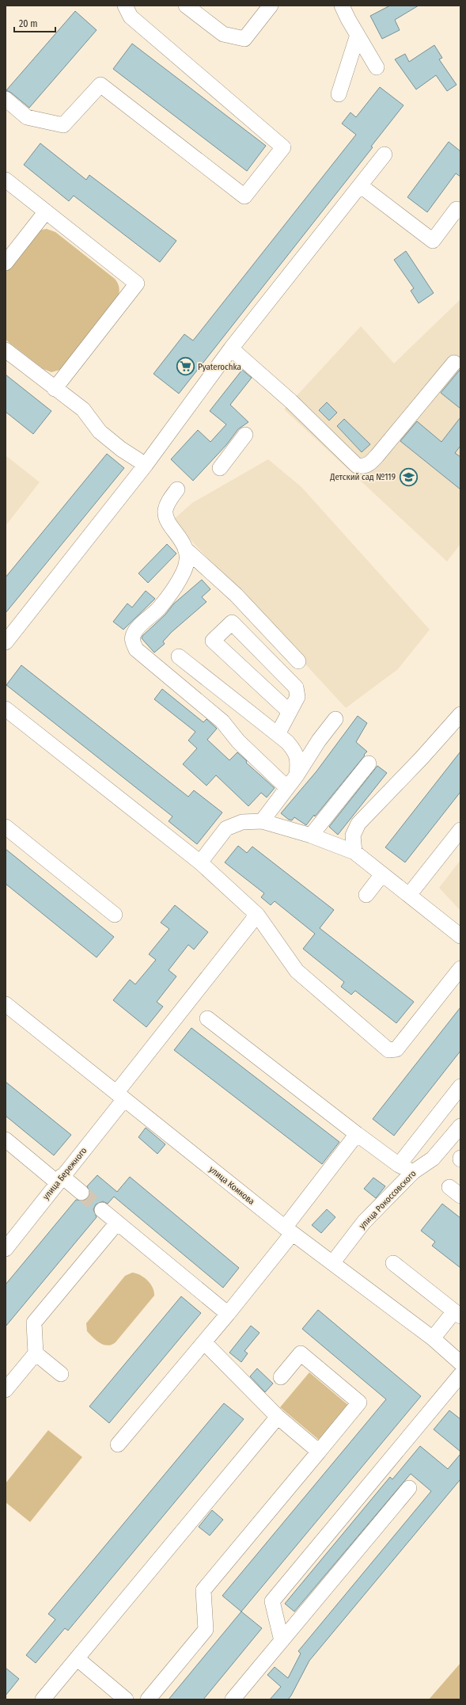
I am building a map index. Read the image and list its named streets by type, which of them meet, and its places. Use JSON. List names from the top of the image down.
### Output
{
  "streets": {
    "street": ["улица Бережного", "улица Комкова", "улица Рокоссовского"]
  },
  "crossings": [
    ["улица Бережного", "улица Комкова"],
    ["улица Комкова", "улица Рокоссовского"]
  ],
  "places": {
    "supermarket": ["Pyaterochka"],
    "school or university": ["Детский сад №119"]
  },
  "scale_bar": "20 m"
}
